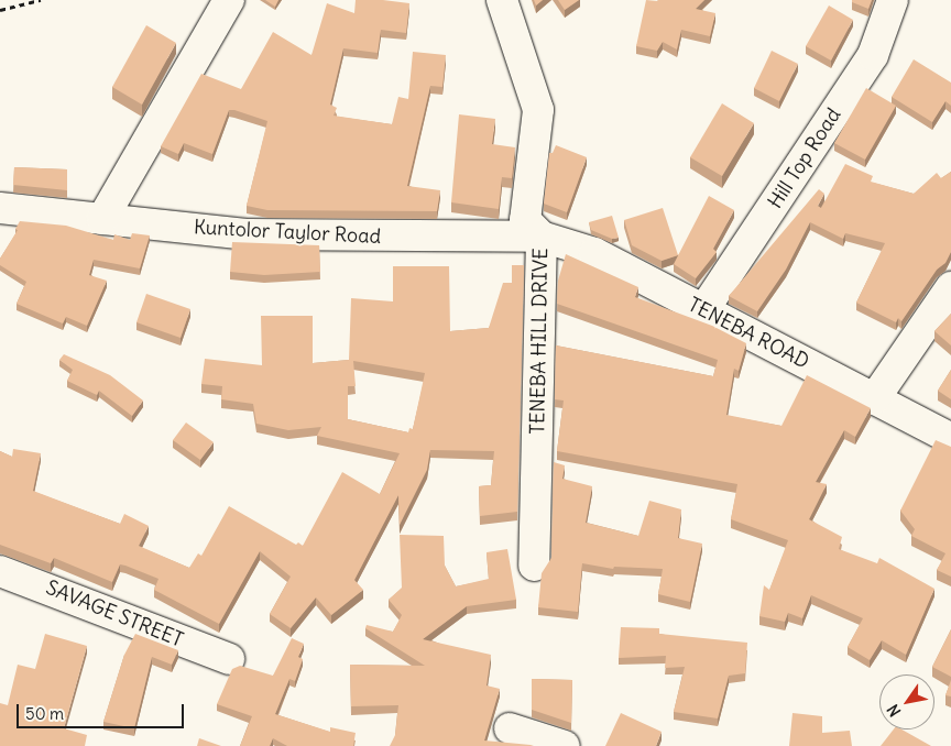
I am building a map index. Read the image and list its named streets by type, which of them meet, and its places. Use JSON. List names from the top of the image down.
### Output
{
  "streets": {
    "street": [
      "Hill Top Road",
      "Kuntolor Taylor Road",
      "TENEBA ROAD",
      "TENEBA HILL DRIVE",
      "SAVAGE STREET"
    ]
  },
  "crossings": [
    ["Hill Top Road", "TENEBA ROAD"],
    ["Kuntolor Taylor Road", "TENEBA ROAD"],
    ["Kuntolor Taylor Road", "TENEBA HILL DRIVE"],
    ["TENEBA ROAD", "TENEBA HILL DRIVE"]
  ],
  "scale_bar": "50 m",
  "north": "bottom left"
}
